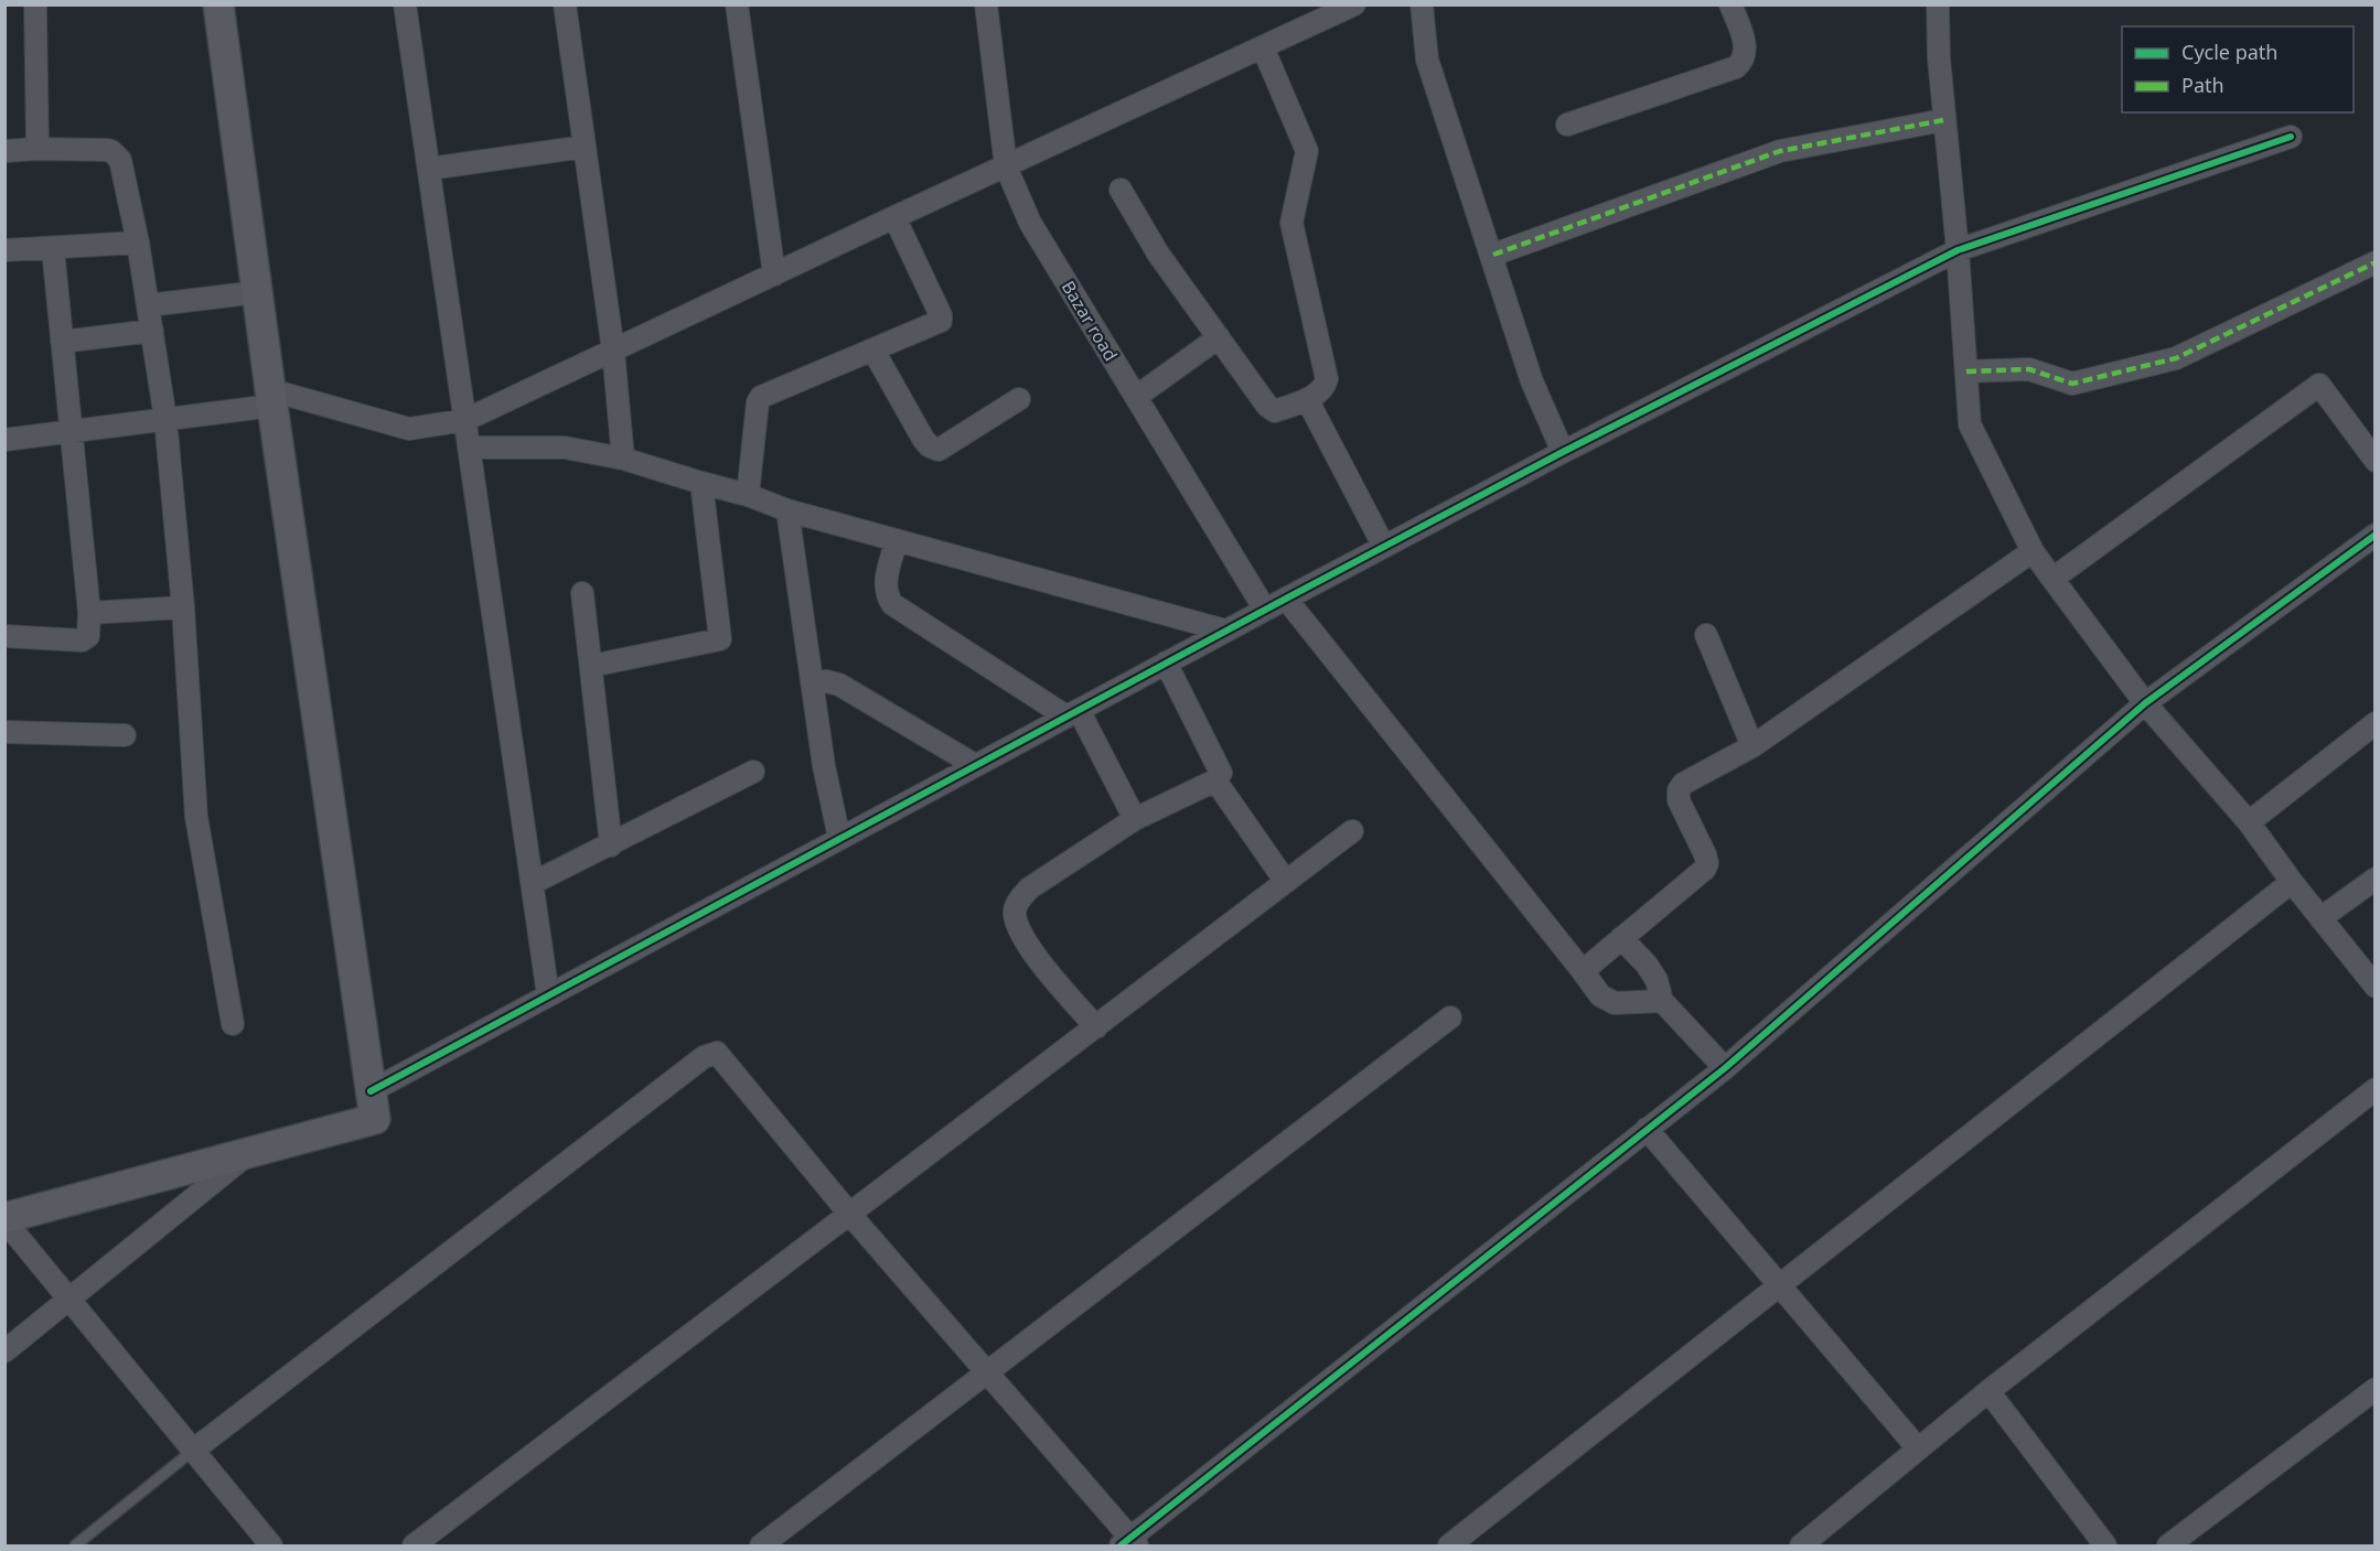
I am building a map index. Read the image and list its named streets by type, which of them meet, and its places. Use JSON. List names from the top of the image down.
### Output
{
  "streets": {
    "street": ["Bazar road"]
  },
  "legend": ["Cycle path", "Path"]
}
